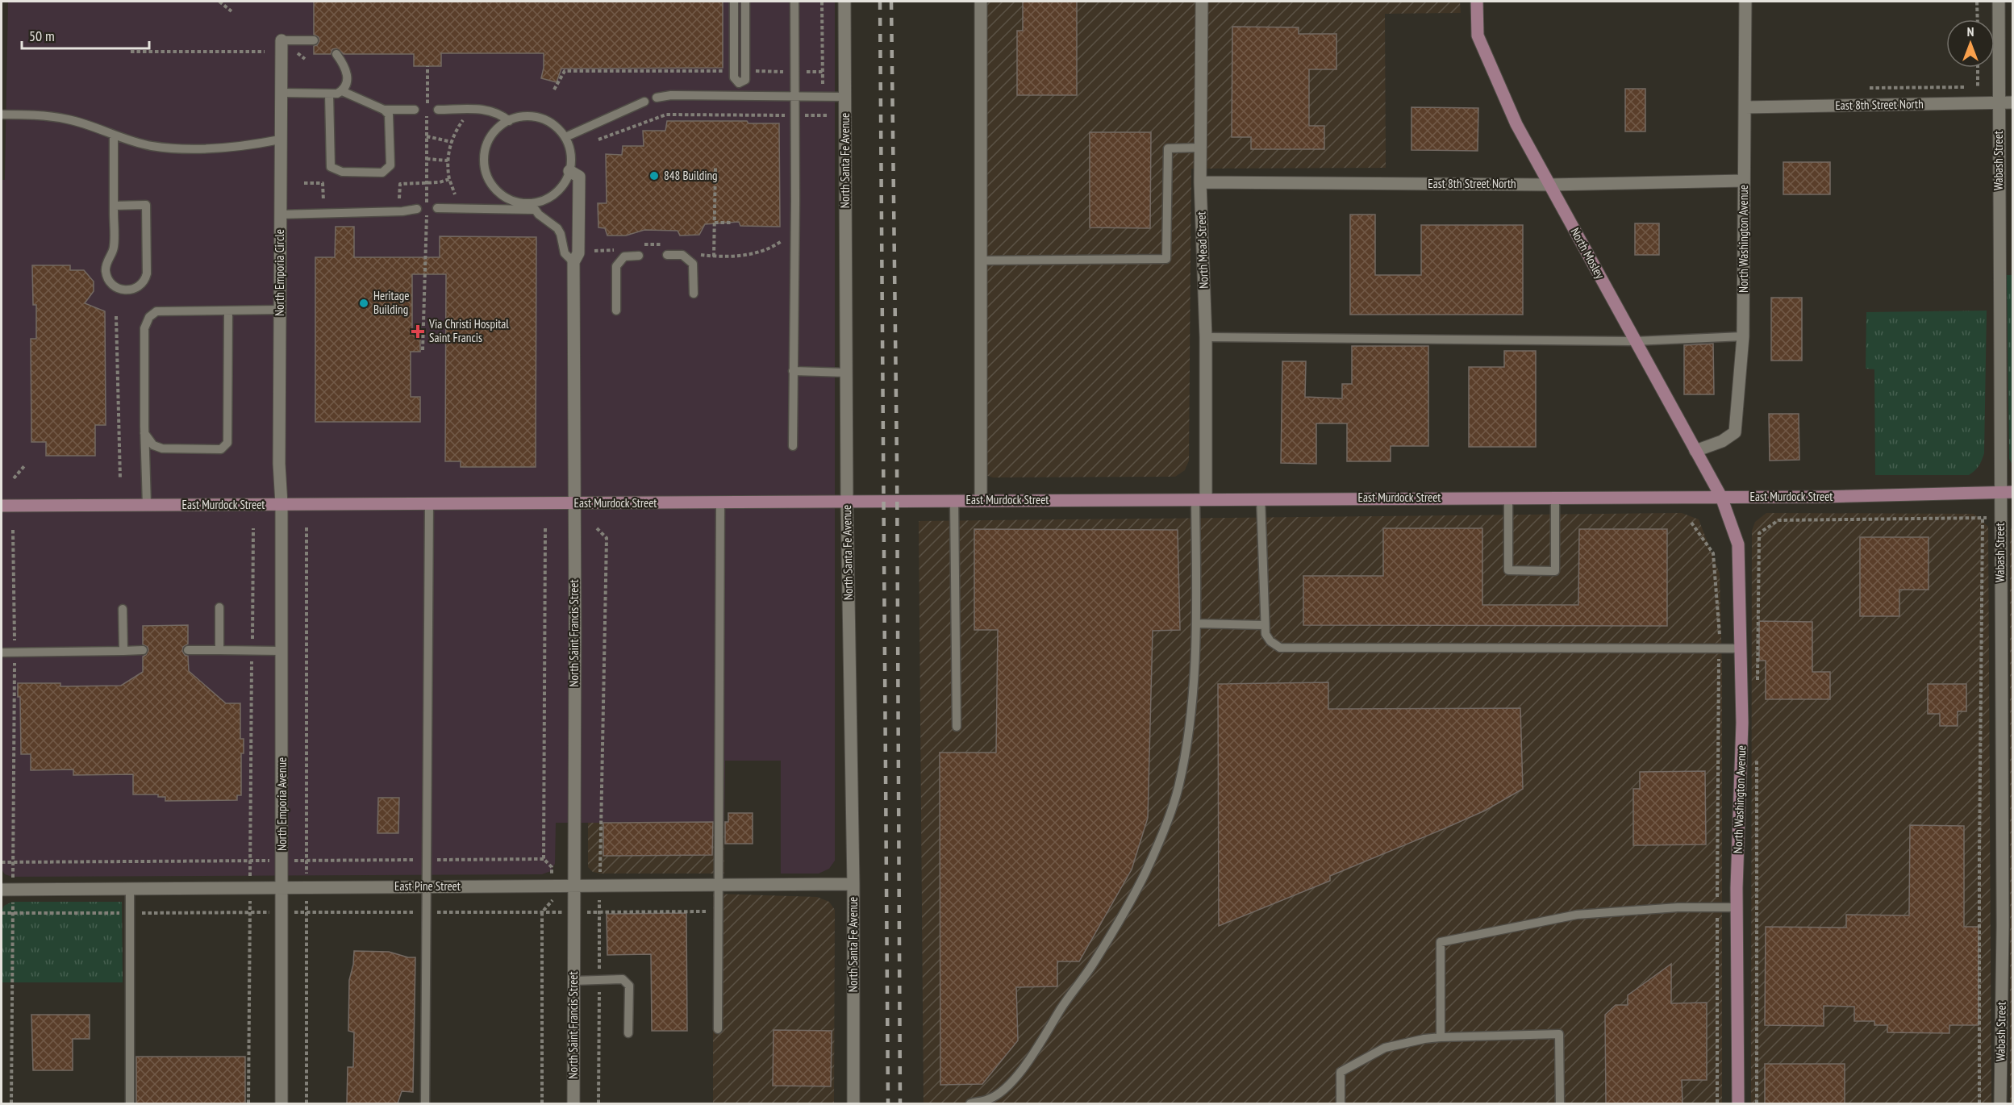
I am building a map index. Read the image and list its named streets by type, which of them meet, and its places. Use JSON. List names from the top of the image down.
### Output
{
  "streets": {
    "street": [
      "East 8th Street North",
      "North Santa Fe Avenue",
      "Wabash Street",
      "North Washington Avenue",
      "North Mead Street",
      "North Mosley",
      "North Emporia Circle",
      "East Murdock Street",
      "North Saint Francis Street",
      "North Emporia Avenue",
      "East Pine Street"
    ]
  },
  "crossings": [
    ["East 8th Street North", "Wabash Street"],
    ["East 8th Street North", "North Washington Avenue"],
    ["East 8th Street North", "North Mead Street"],
    ["East 8th Street North", "North Mosley"],
    ["North Santa Fe Avenue", "East Murdock Street"],
    ["North Santa Fe Avenue", "East Pine Street"],
    ["Wabash Street", "East Murdock Street"],
    ["North Washington Avenue", "North Mosley"],
    ["North Washington Avenue", "East Murdock Street"],
    ["North Mead Street", "East Murdock Street"],
    ["North Mosley", "East Murdock Street"],
    ["North Emporia Circle", "East Murdock Street"],
    ["North Emporia Circle", "North Emporia Avenue"],
    ["East Murdock Street", "North Saint Francis Street"],
    ["East Murdock Street", "North Emporia Avenue"],
    ["North Saint Francis Street", "East Pine Street"],
    ["North Emporia Avenue", "East Pine Street"]
  ],
  "places": {
    "other": ["848 Building", "Heritage Building"],
    "health": ["Via Christi Hospital Saint Francis"]
  },
  "scale_bar": "50 m",
  "north": "top"
}
